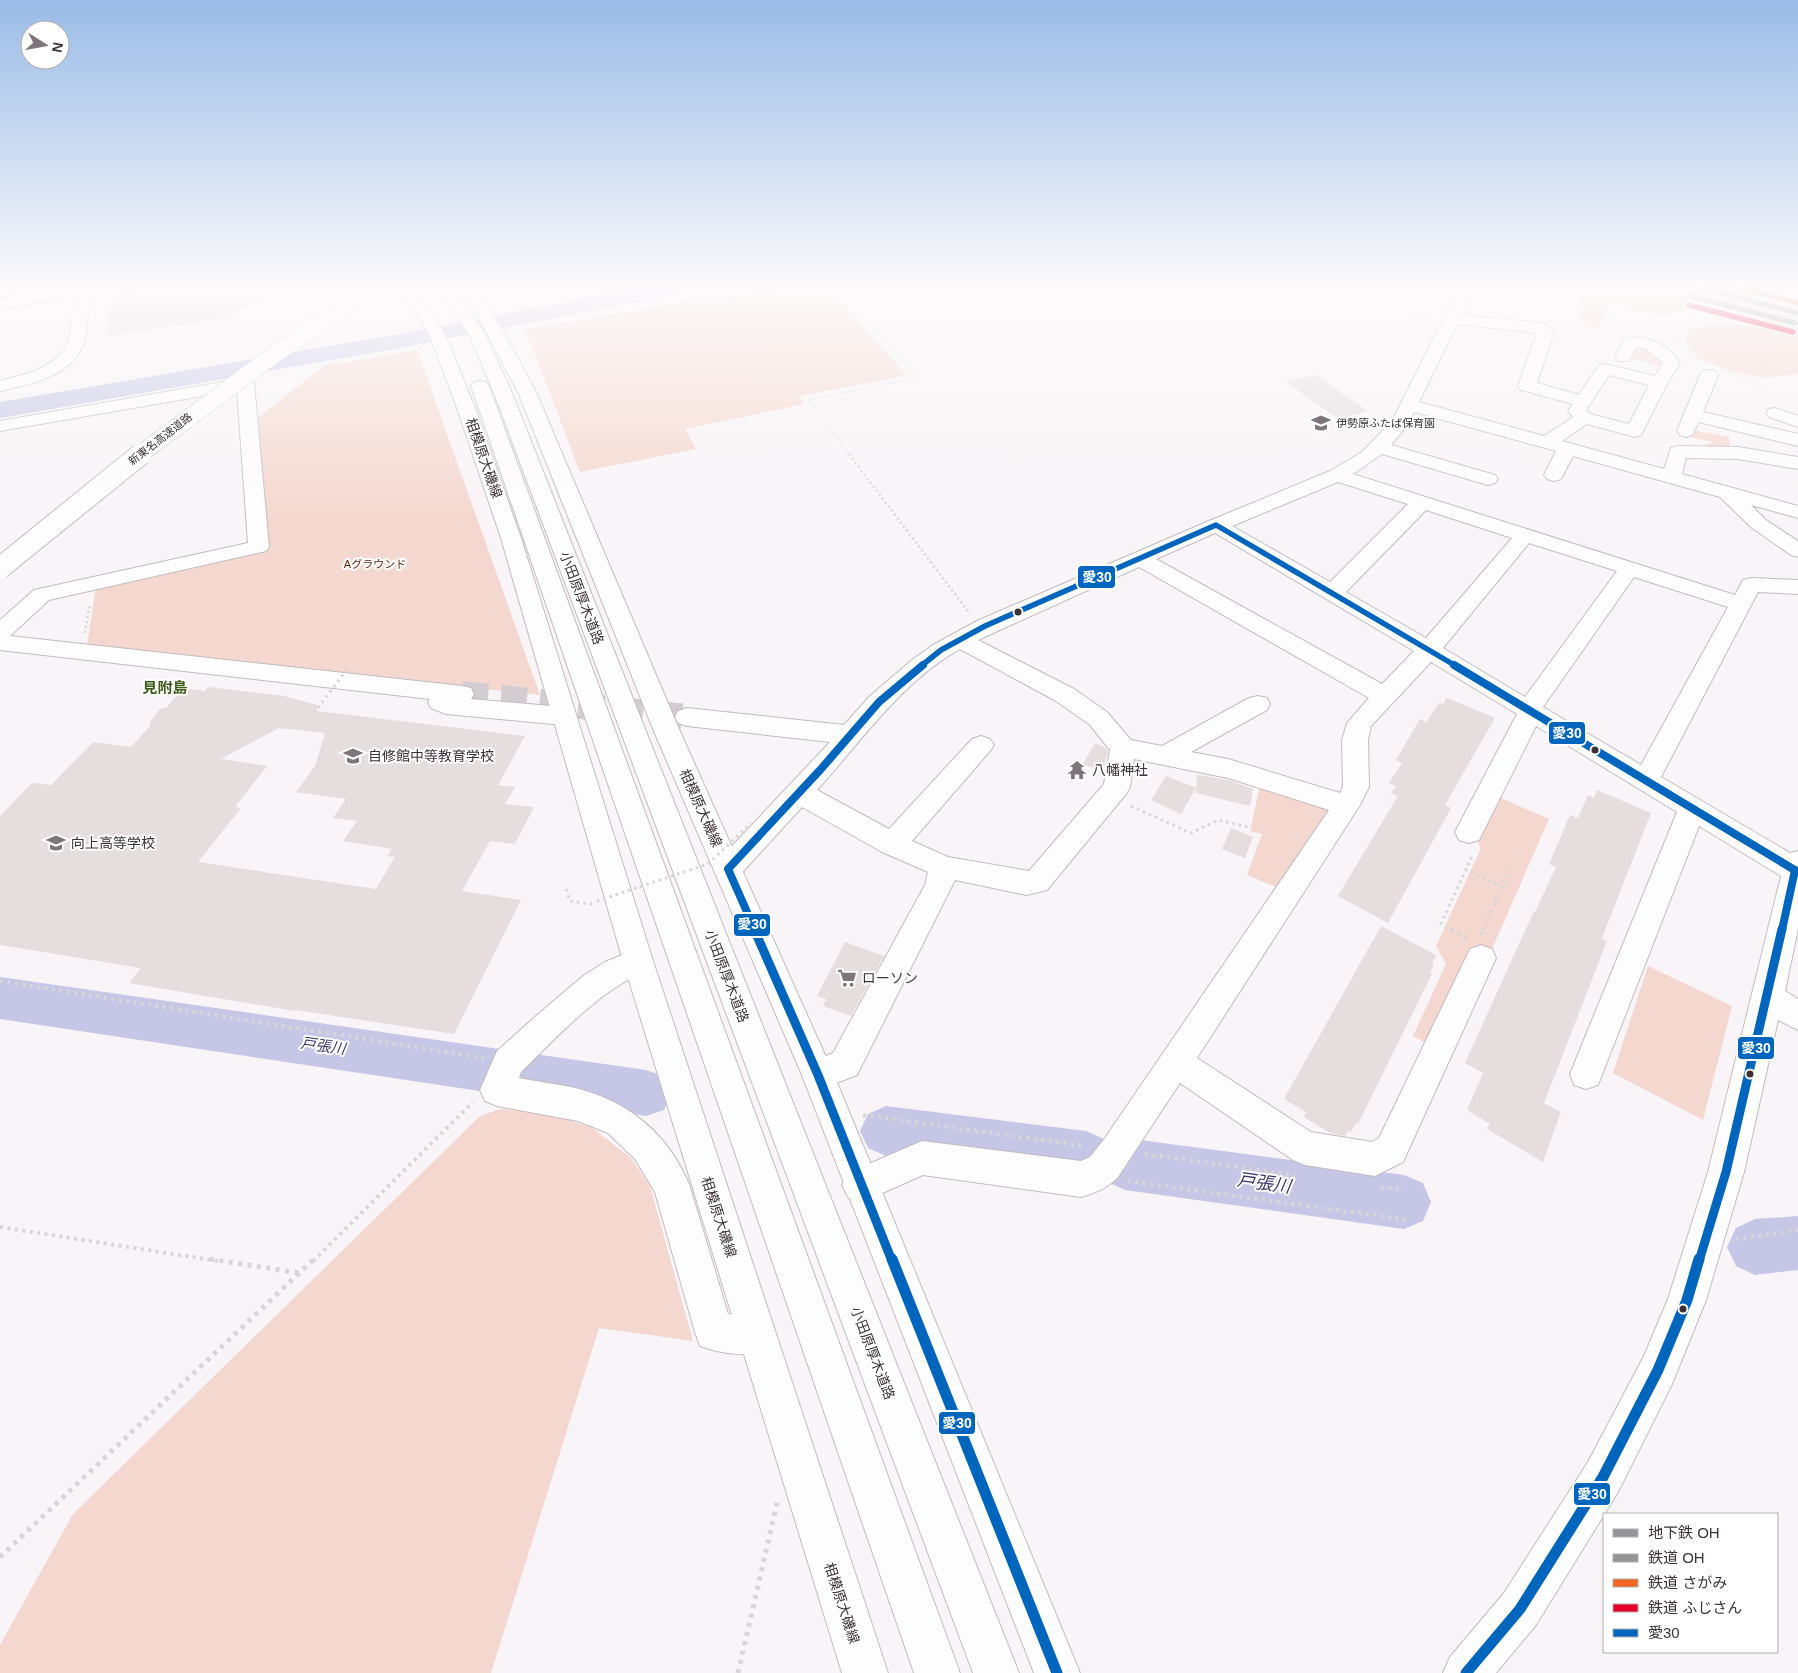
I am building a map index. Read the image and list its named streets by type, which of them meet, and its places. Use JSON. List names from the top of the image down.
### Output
{
  "streets": {
    "main road": ["新東名高速道路", "相模原大磯線", "小田原厚木道路"]
  },
  "districts": ["見附島"],
  "water": ["戸張川"],
  "parks": ["Aグラウンド"],
  "places": {
    "school or university": ["伊勢原ふたば保育園", "自修館中等教育学校", "向上高等学校"],
    "temple": ["八幡神社"],
    "supermarket": ["ローソン"]
  },
  "lines": ["transit line 愛30"],
  "legend": [
    "地下鉄 OH",
    "鉄道 OH",
    "鉄道 さがみ",
    "鉄道 ふじさん",
    "愛30"
  ],
  "north": "right"
}
